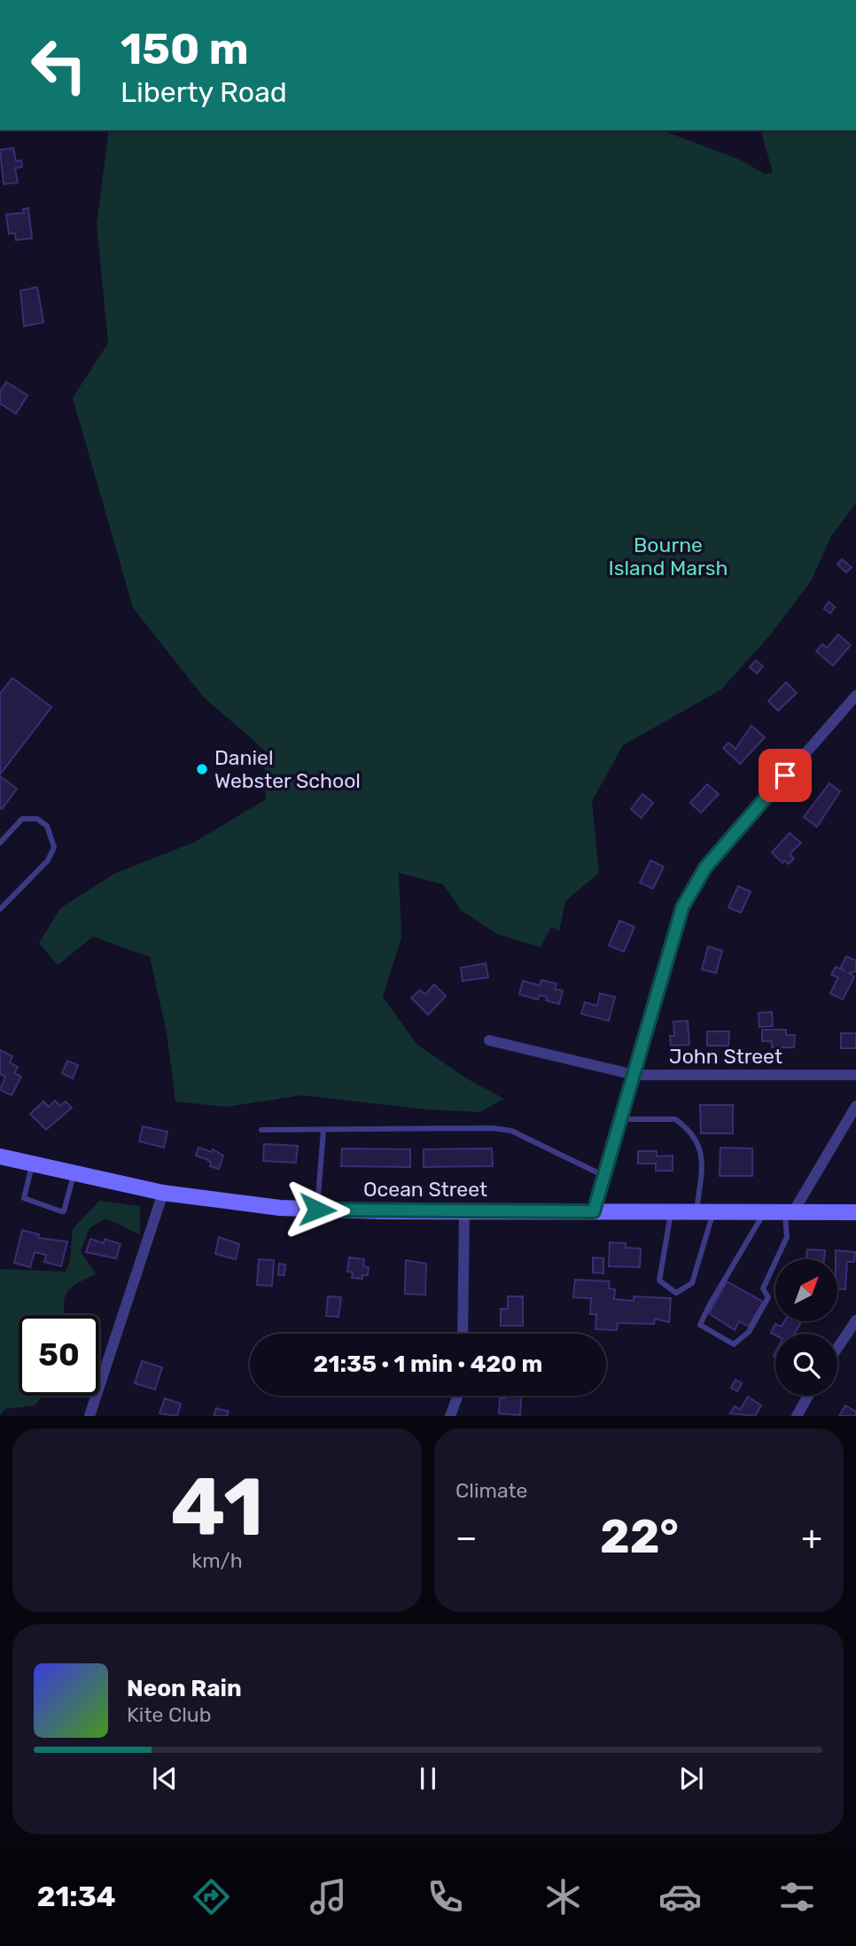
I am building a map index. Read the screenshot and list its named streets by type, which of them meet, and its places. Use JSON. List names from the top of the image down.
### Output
{
  "streets": {
    "main road": ["Ocean Street"],
    "street": ["John Street"]
  },
  "parks": ["Bourne Island Marsh"],
  "places": ["Daniel Webster School"],
  "north": "top right",
  "page": {
    "turn": ["150 m", "Liberty Road"],
    "limit": "50",
    "trip": "21:35 · 1 min · 420 m",
    "tile": [
      ["41", "km/h"],
      "Climate"
    ],
    "heat": ["−", "22°", "+"],
    "song": ["Neon Rain", "Kite Club"],
    "tabs": "21:34"
  }
}
